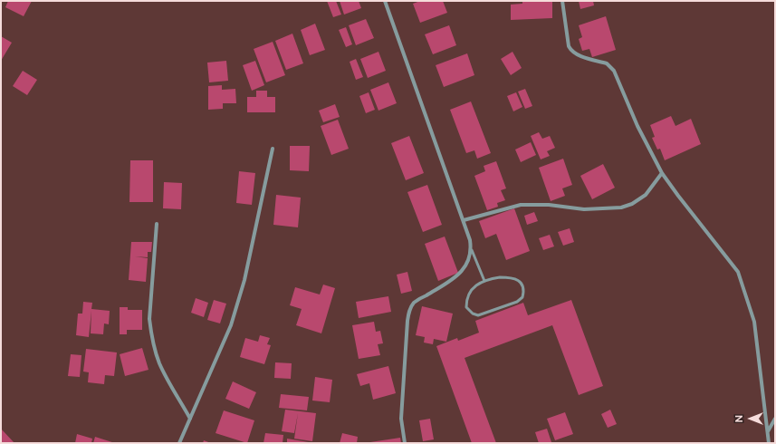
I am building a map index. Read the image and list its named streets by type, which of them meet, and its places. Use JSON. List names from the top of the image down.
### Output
{
  "north": "left"
}
